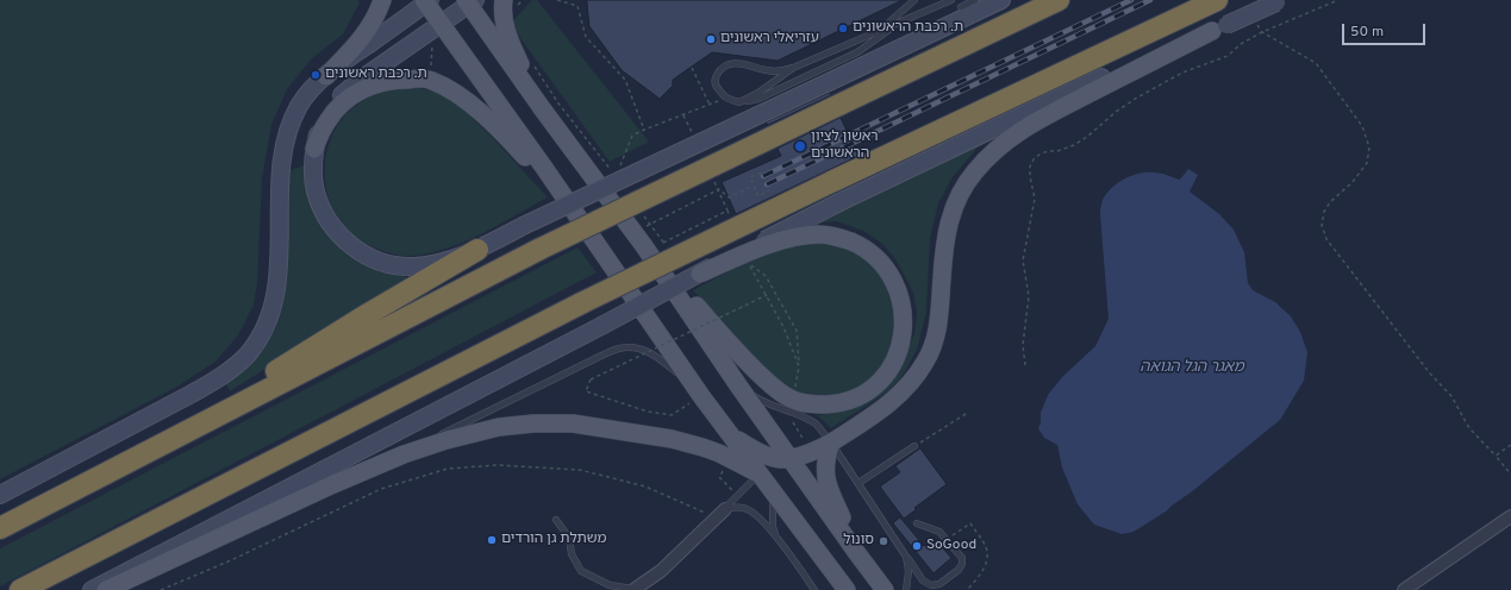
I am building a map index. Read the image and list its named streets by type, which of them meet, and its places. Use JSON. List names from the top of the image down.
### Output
{
  "water": ["מאגר הגל הגואה"],
  "places": [
    "ת. רכבת הראשונים",
    "עזריאלי ראשונים",
    "ת. רכבת ראשונים",
    "ראשון לציון הראשונים",
    "משתלת גן הורדים",
    "סונול",
    "SoGood"
  ],
  "scale_bar": "50 m"
}
